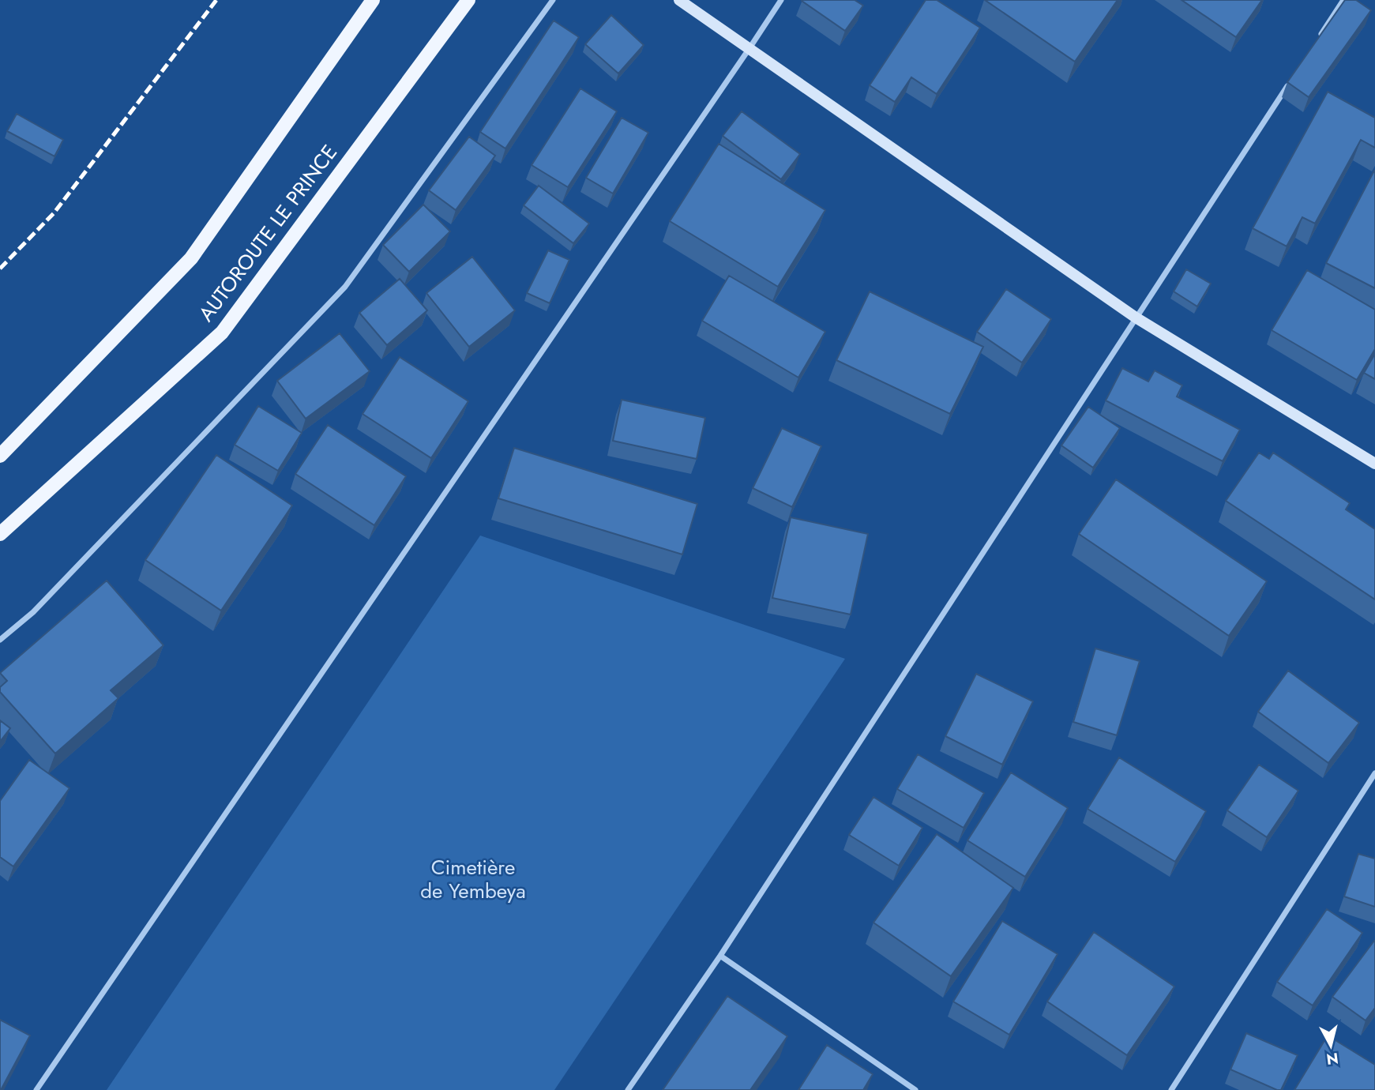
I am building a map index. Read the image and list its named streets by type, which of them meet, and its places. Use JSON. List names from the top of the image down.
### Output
{
  "streets": {
    "main road": ["AUTOROUTE LE PRINCE"]
  },
  "parks": ["Cimetière de Yembeya"],
  "north": "bottom"
}
